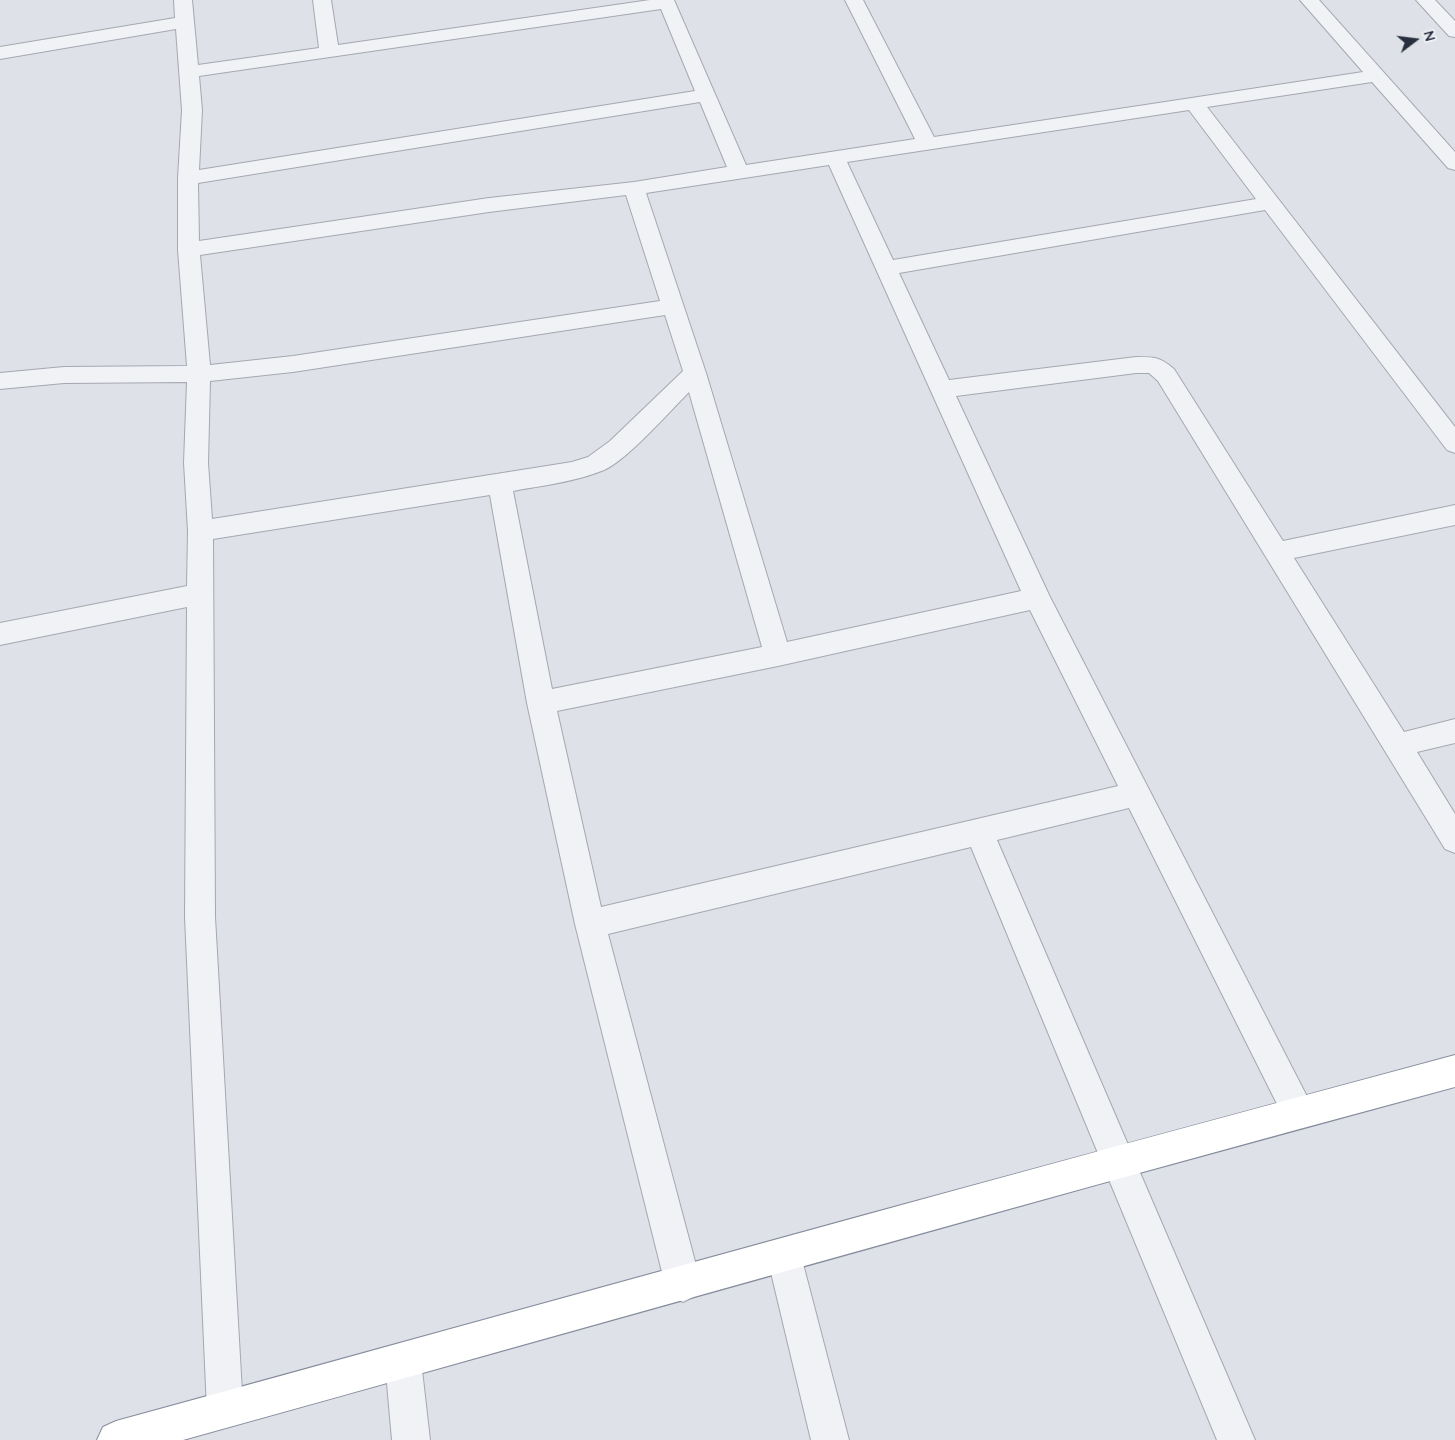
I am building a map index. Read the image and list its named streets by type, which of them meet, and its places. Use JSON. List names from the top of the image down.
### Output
{
  "north": "right"
}
